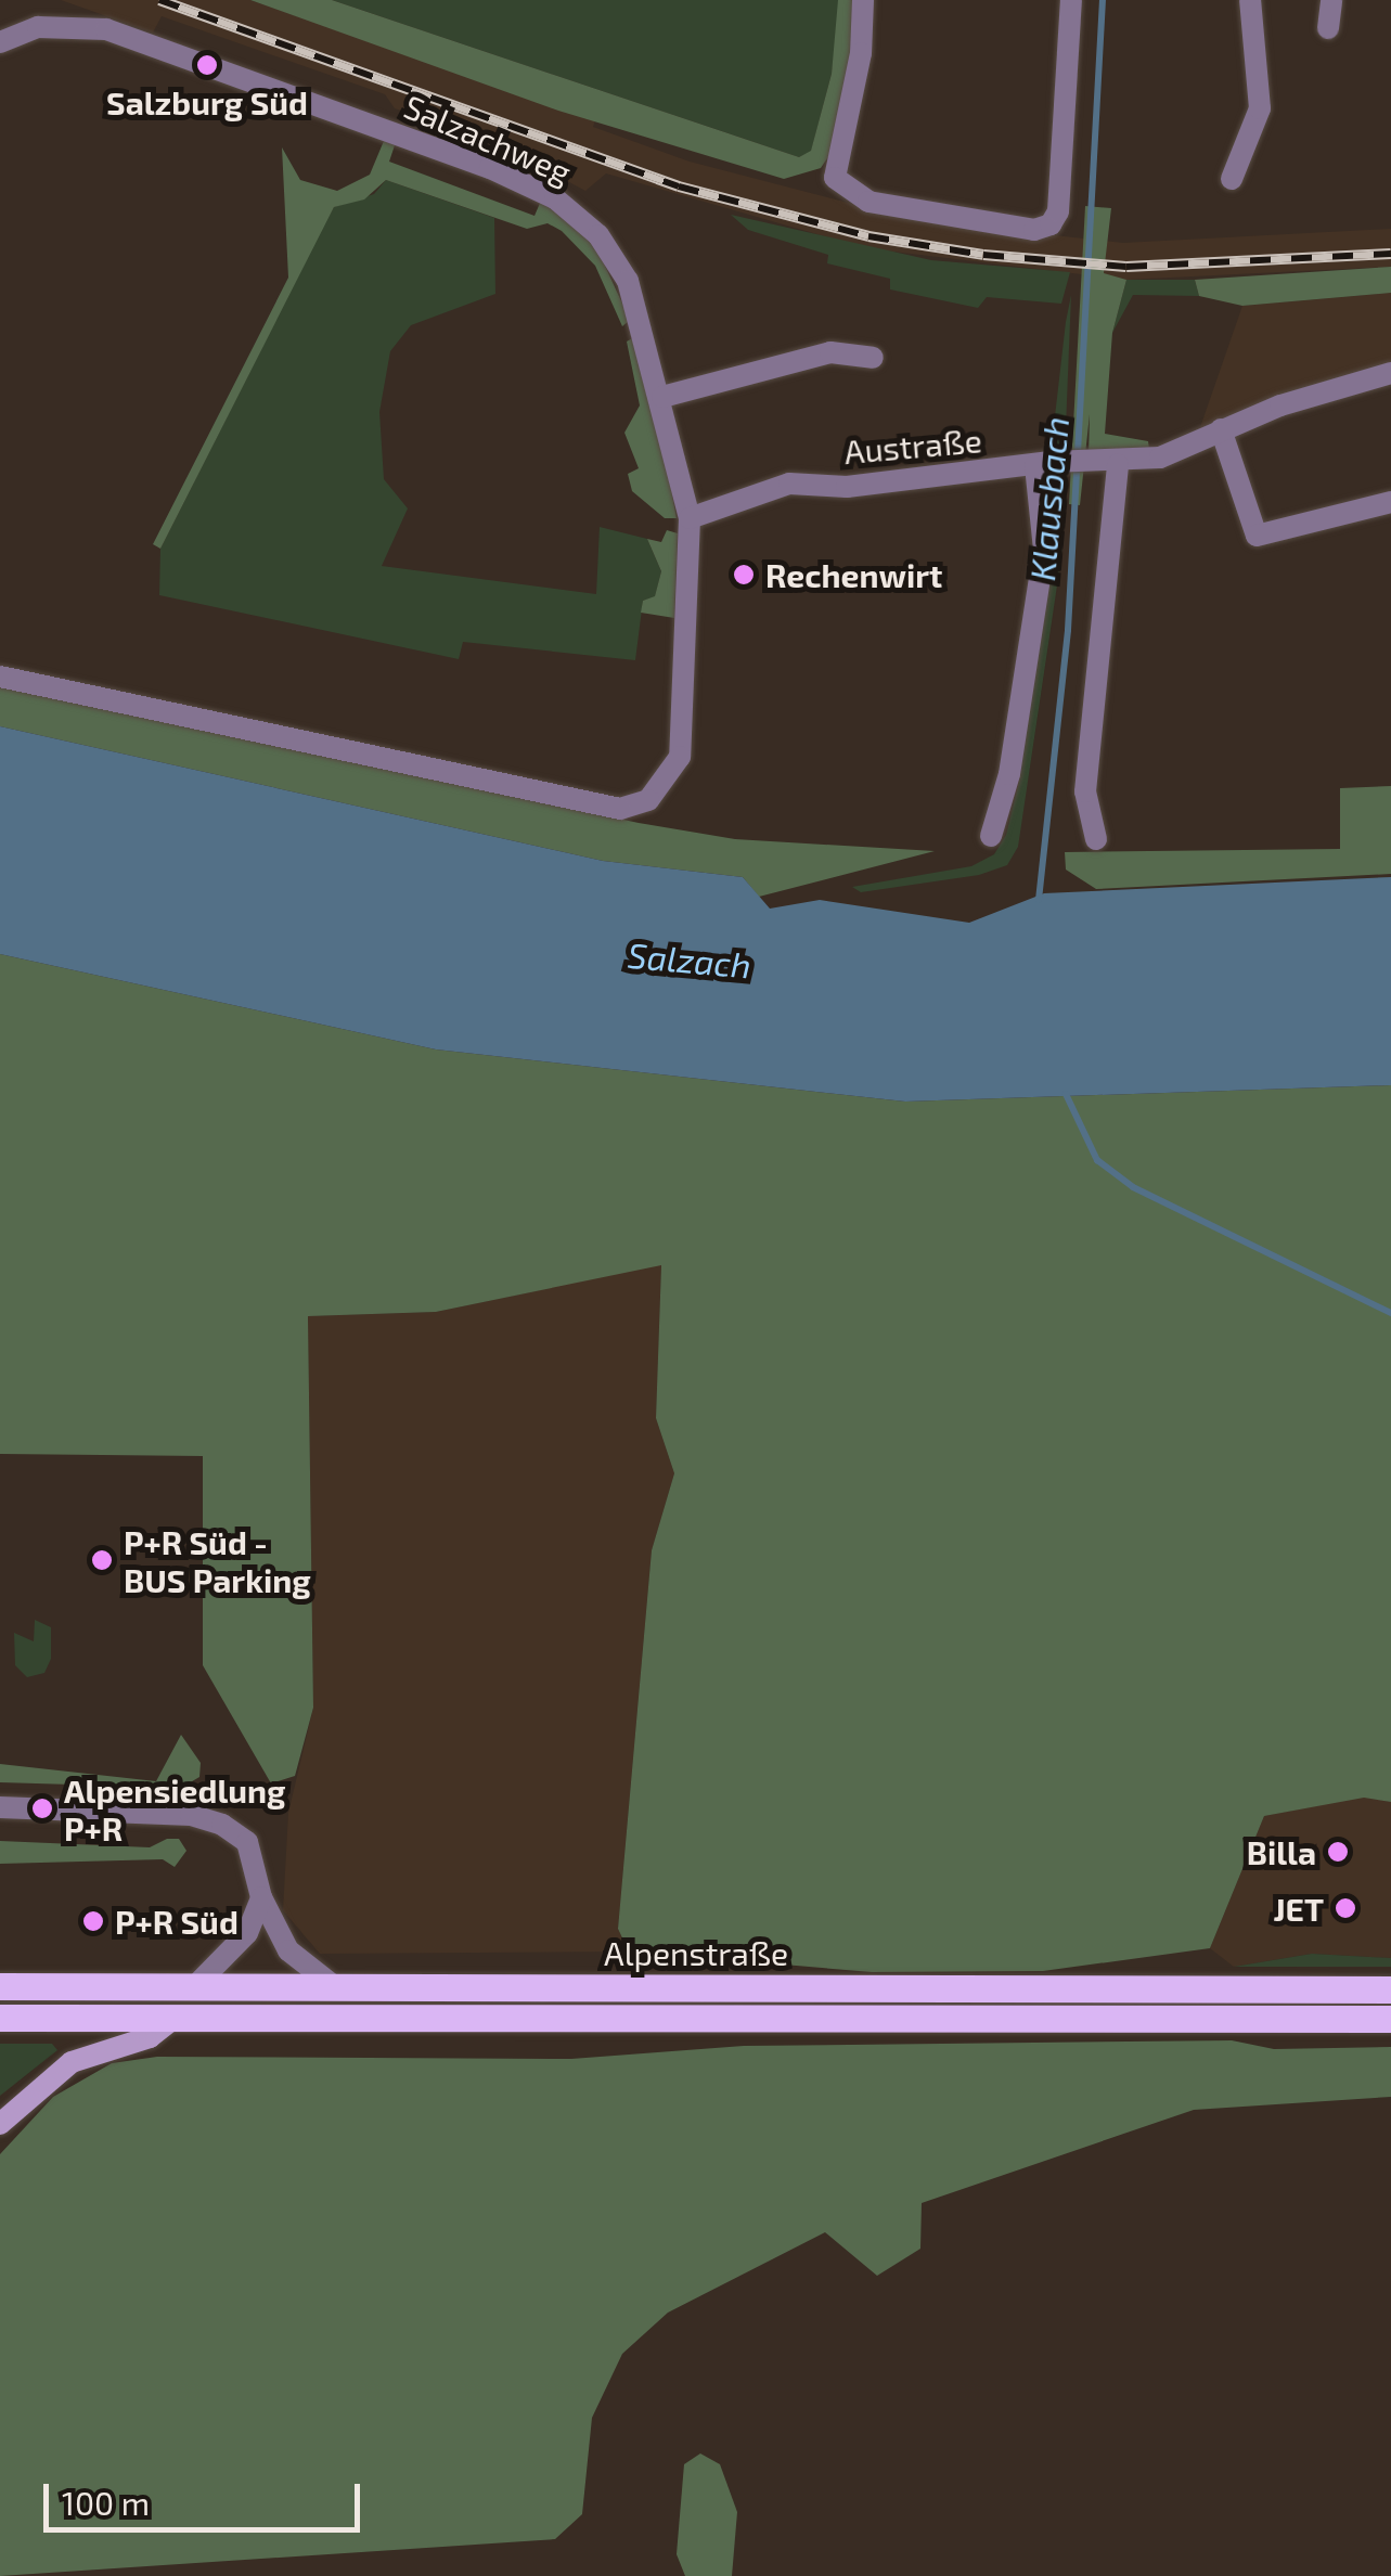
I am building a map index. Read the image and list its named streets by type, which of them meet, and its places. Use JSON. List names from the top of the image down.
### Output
{
  "streets": {
    "main road": ["Alpenstraße"],
    "street": ["Salzachweg", "Austraße"]
  },
  "crossings": [
    ["Salzachweg", "Austraße"]
  ],
  "water": ["Klausbach", "Salzach"],
  "places": [
    "Salzburg Süd",
    "Rechenwirt",
    "P+R Süd - BUS Parking",
    "Alpensiedlung P+R",
    "Billa",
    "JET",
    "P+R Süd"
  ],
  "scale_bar": "100 m"
}
